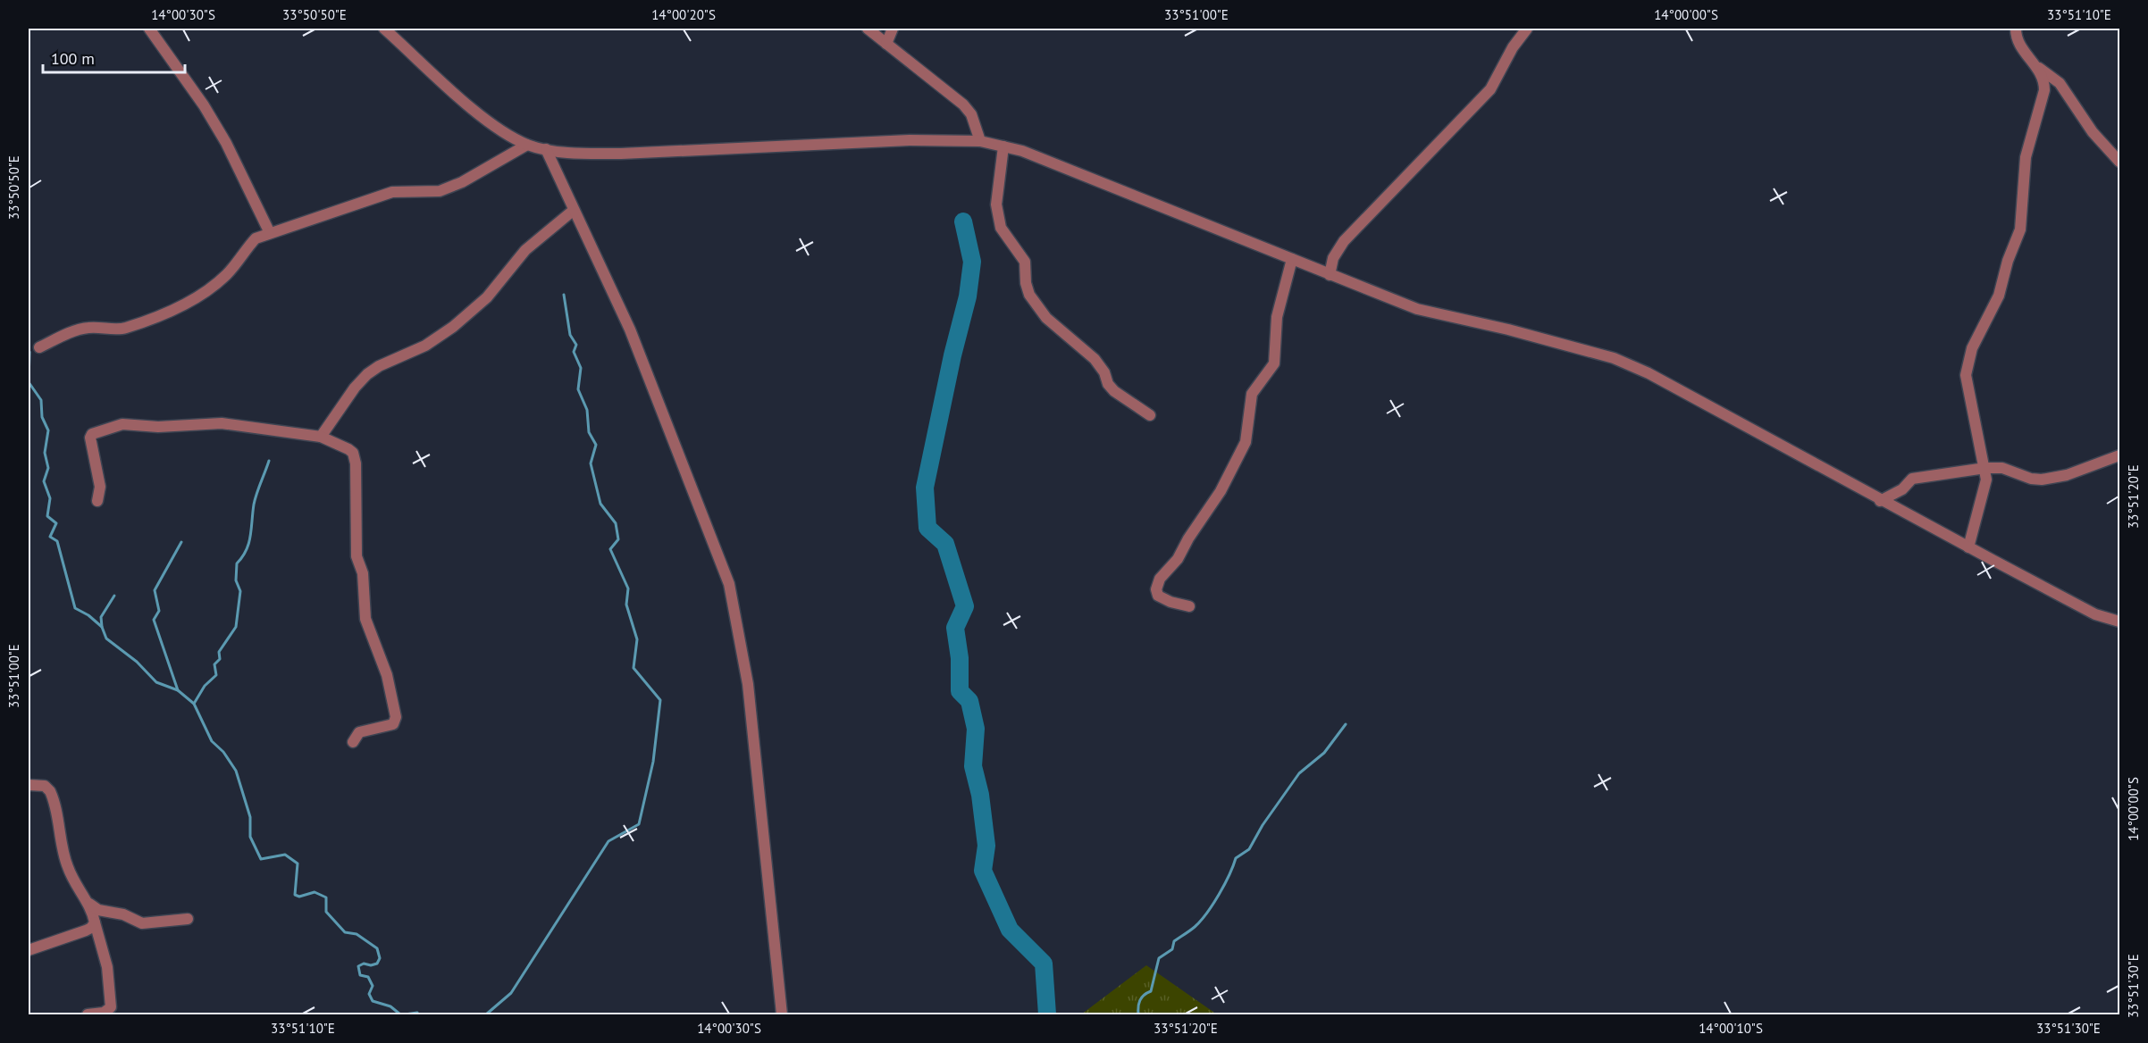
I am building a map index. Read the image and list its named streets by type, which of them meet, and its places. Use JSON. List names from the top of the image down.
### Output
{
  "scale_bar": "100 m",
  "coordinates": [
    "14°00'30\"S",
    "33°50'50\"E",
    "14°00'20\"S",
    "33°51'00\"E",
    "14°00'00\"S",
    "33°51'10\"E",
    "33°51'20\"E",
    "33°51'30\"E",
    "14°00'10\"S"
  ]
}
